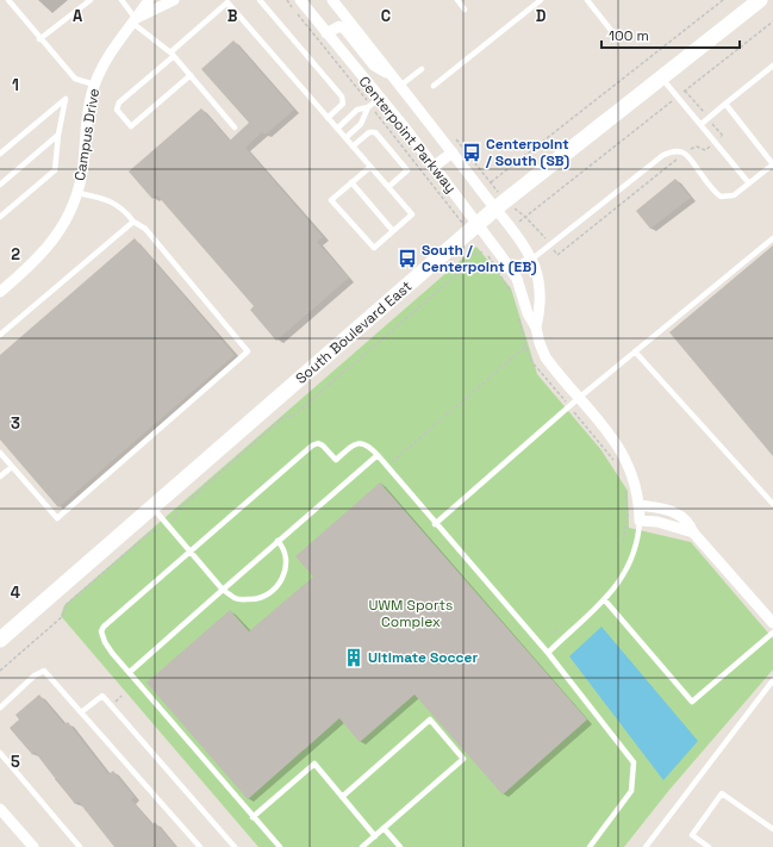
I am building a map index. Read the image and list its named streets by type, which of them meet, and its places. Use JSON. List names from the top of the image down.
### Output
{
  "streets": {
    "street": ["Campus Drive", "Centerpoint Parkway", "South Boulevard East"]
  },
  "crossings": [
    ["Centerpoint Parkway", "South Boulevard East"]
  ],
  "parks": ["UWM Sports Complex"],
  "places": {
    "bus stop": ["Centerpoint / South (SB)", "South / Centerpoint (EB)"],
    "building": ["Ultimate Soccer"]
  },
  "scale_bar": "100 m",
  "grid": {
    "columns": [
      "A",
      "B",
      "C",
      "D"
    ],
    "rows": [
      "1",
      "2",
      "3",
      "4",
      "5"
    ]
  }
}
